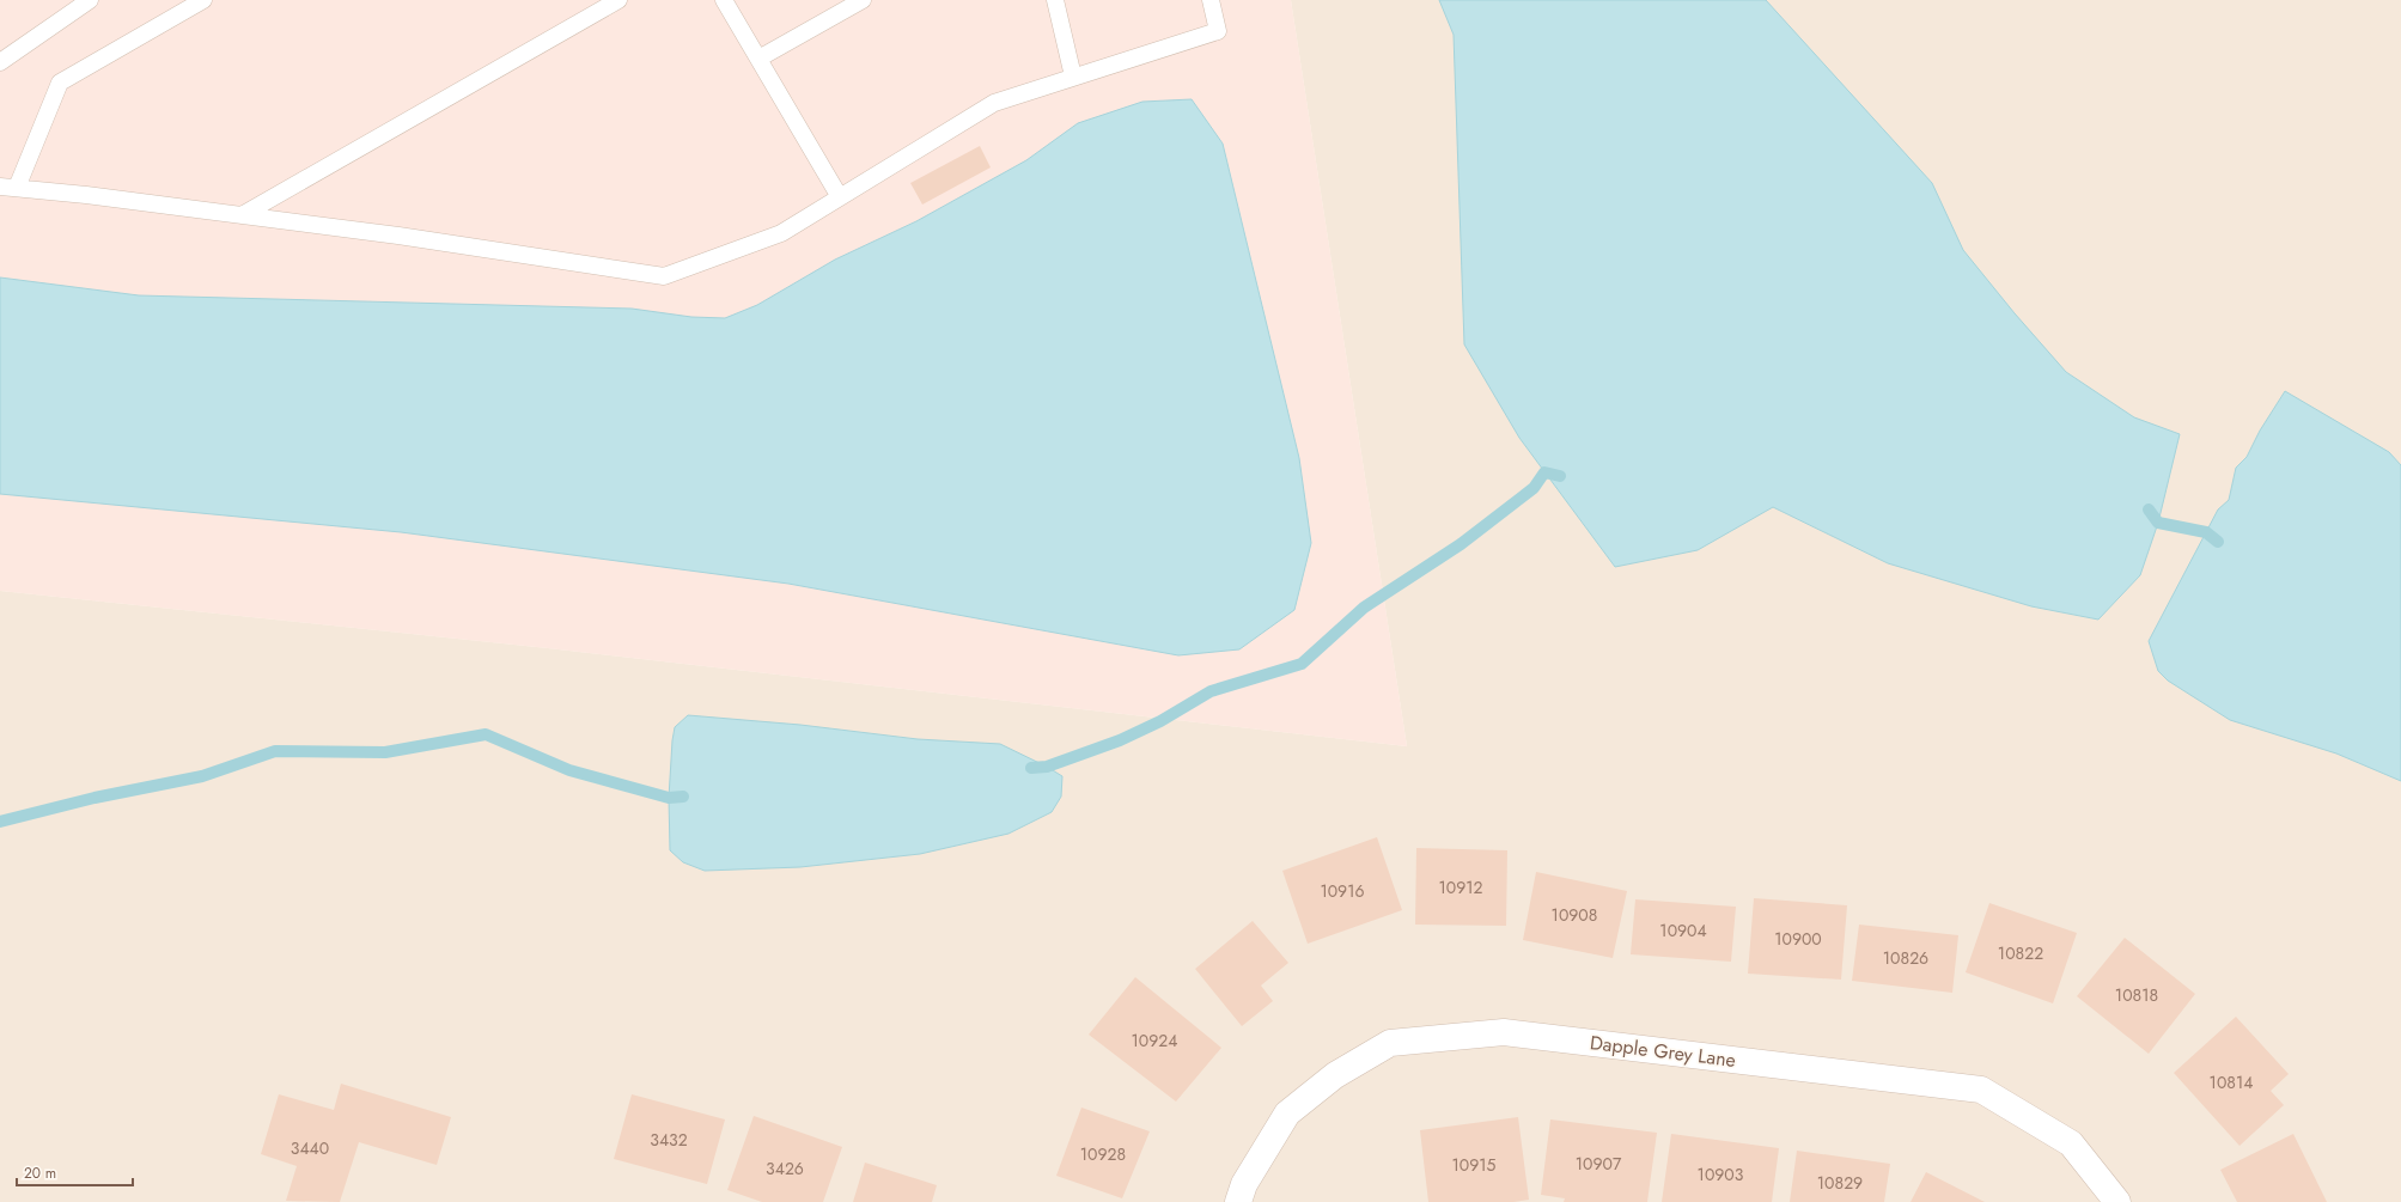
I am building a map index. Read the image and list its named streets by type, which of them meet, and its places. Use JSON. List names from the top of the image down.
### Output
{
  "streets": {
    "street": ["Dapple Grey Lane"]
  },
  "house_numbers": [
    "10912",
    "10916",
    "10908",
    "10904",
    "10900",
    "10822",
    "10826",
    "10818",
    "10924",
    "10814",
    "3432",
    "3440",
    "10928",
    "10907",
    "10915",
    "3426",
    "10903",
    "10829"
  ],
  "scale_bar": "20 m"
}
